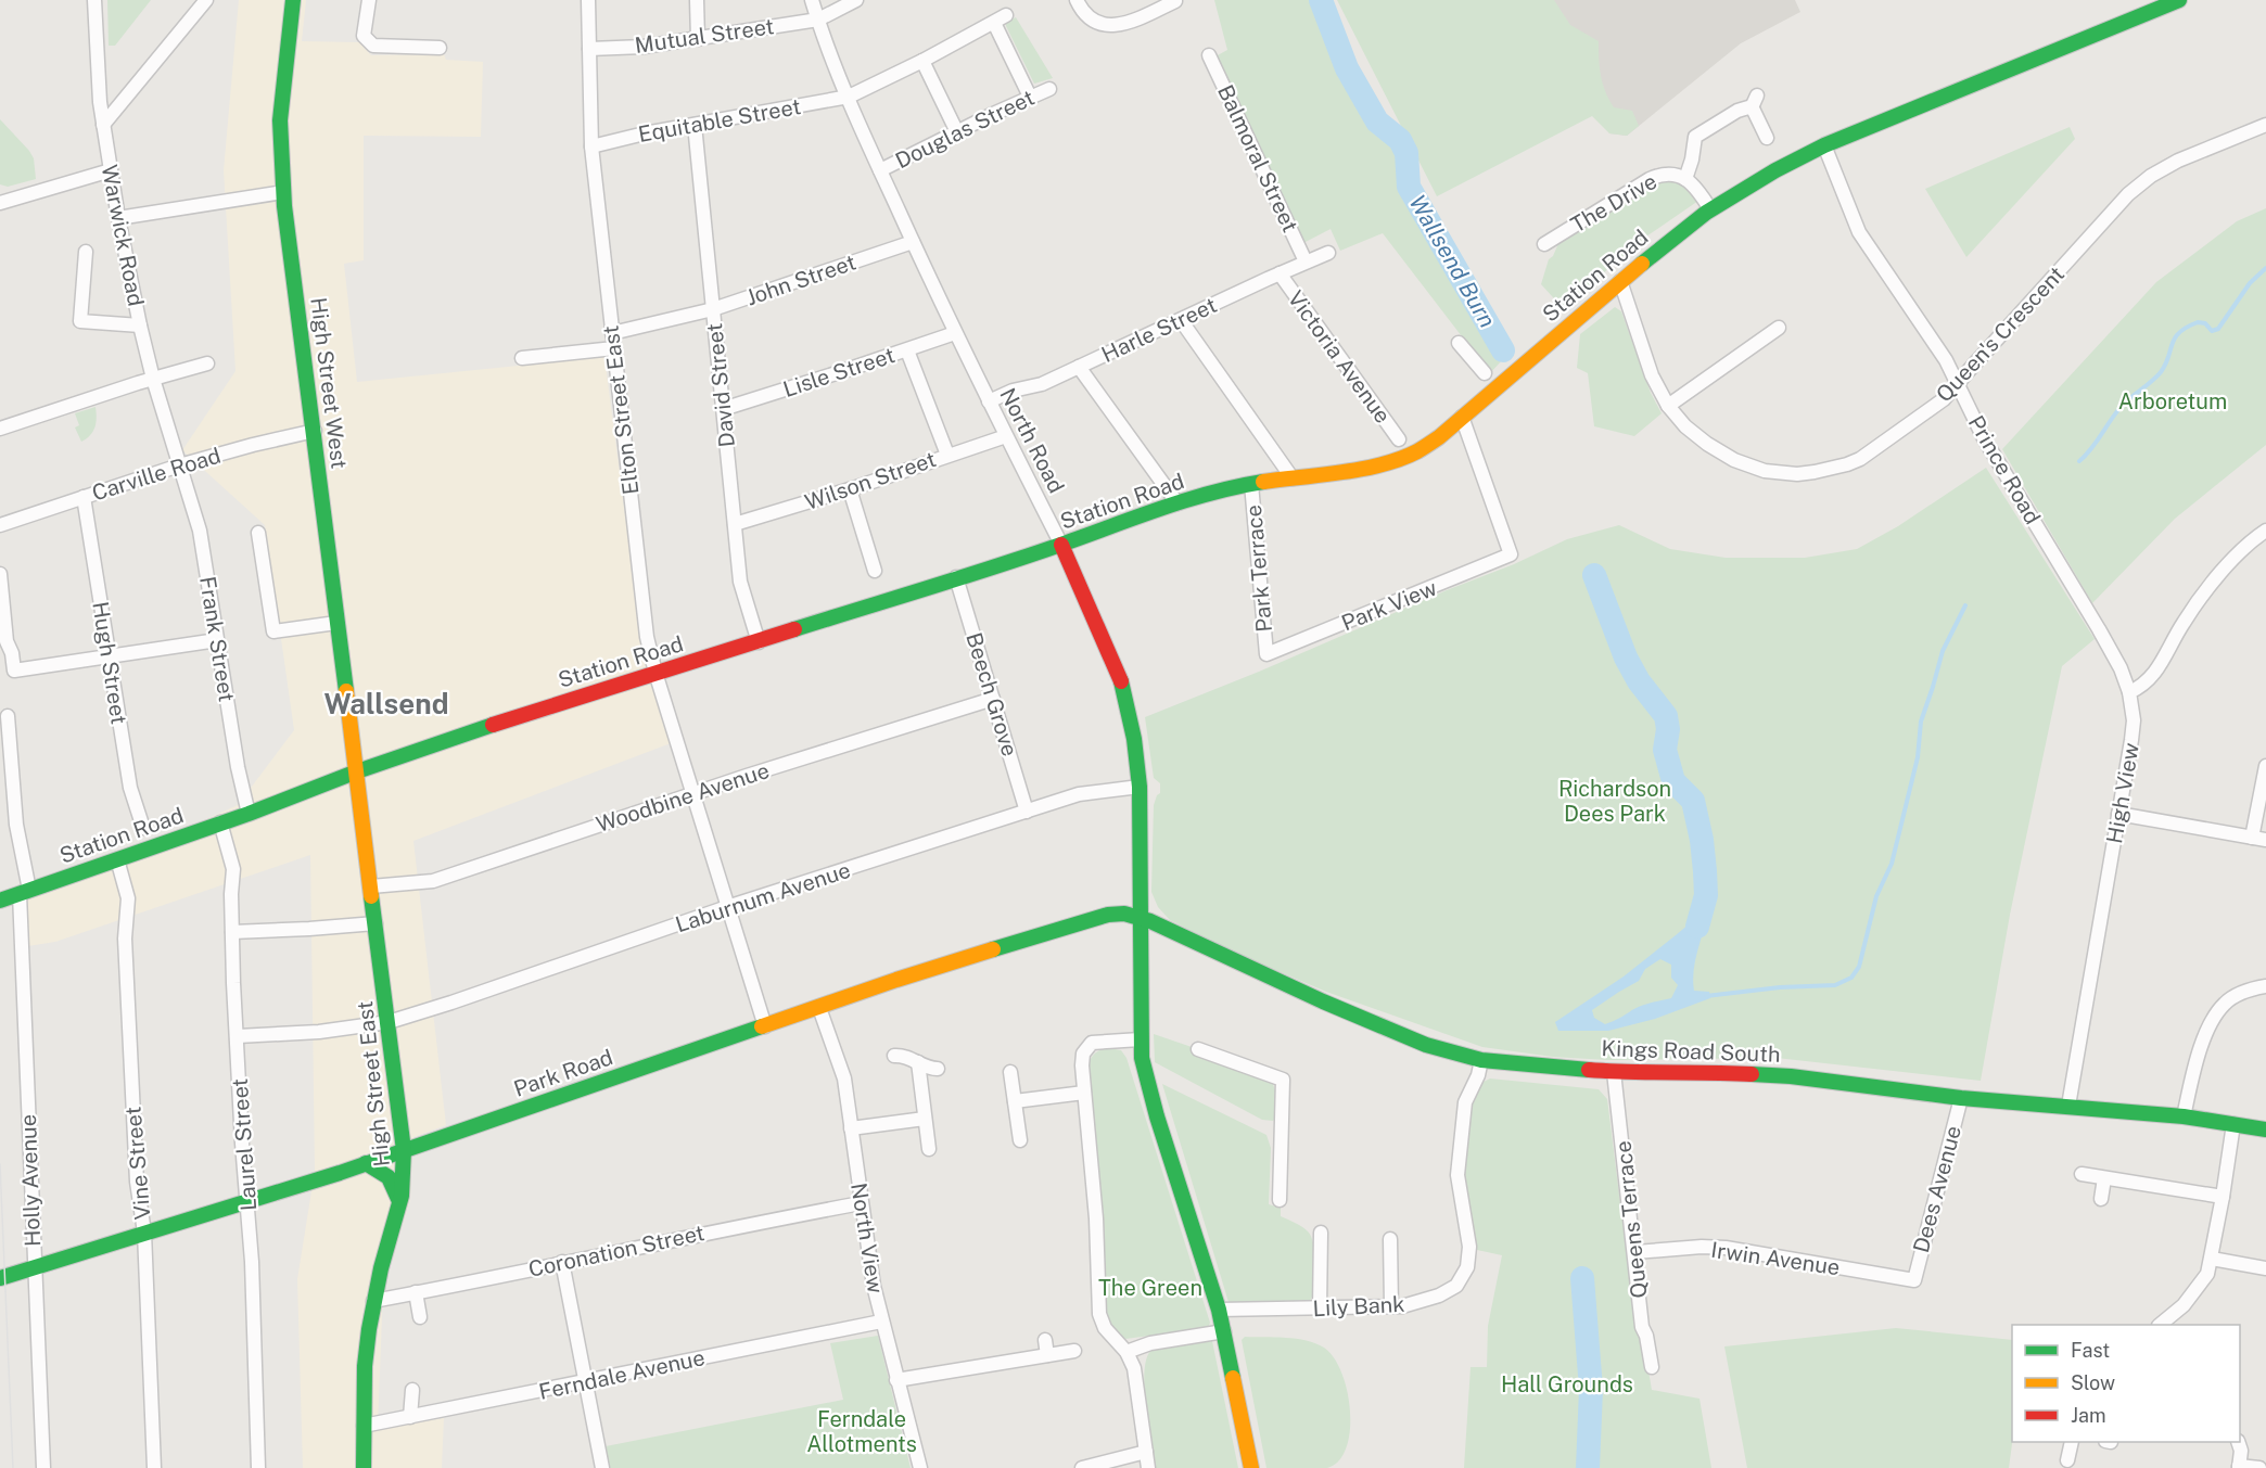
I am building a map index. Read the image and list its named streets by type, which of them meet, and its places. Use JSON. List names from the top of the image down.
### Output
{
  "streets": {
    "main road": [
      "Station Road",
      "High Street West",
      "North Road",
      "Kings Road South",
      "Park Road",
      "High Street East"
    ],
    "street": [
      "Mutual Street",
      "Equitable Street",
      "Douglas Street",
      "Balmoral Street",
      "The Drive",
      "Warwick Road",
      "John Street",
      "Harle Street",
      "Queen's Crescent",
      "Victoria Avenue",
      "Lisle Street",
      "David Street",
      "Elton Street East",
      "Prince Road",
      "Carville Road",
      "Wilson Street",
      "Park Terrace",
      "Park View",
      "Frank Street",
      "Hugh Street",
      "Beech Grove",
      "High View",
      "Woodbine Avenue",
      "Laburnum Avenue",
      "Laurel Street",
      "Vine Street",
      "Holly Avenue",
      "Dees Avenue",
      "Queens Terrace",
      "North View",
      "Coronation Street",
      "Irwin Avenue",
      "Lily Bank",
      "Ferndale Avenue"
    ]
  },
  "crossings": [
    ["Mutual Street", "Elton Street East"],
    ["Mutual Street", "North Road"],
    ["Equitable Street", "Douglas Street"],
    ["Equitable Street", "David Street"],
    ["Equitable Street", "Elton Street East"],
    ["Equitable Street", "North Road"],
    ["Douglas Street", "North Road"],
    ["Balmoral Street", "Harle Street"],
    ["The Drive", "Station Road"],
    ["Warwick Road", "Carville Road"],
    ["Warwick Road", "Frank Street"],
    ["Station Road", "Queen's Crescent"],
    ["Station Road", "High Street West"],
    ["Station Road", "David Street"],
    ["Station Road", "Elton Street East"],
    ["Station Road", "North Road"],
    ["Station Road", "Prince Road"],
    ["Station Road", "Park Terrace"],
    ["Station Road", "Park View"],
    ["Station Road", "Frank Street"],
    ["Station Road", "Beech Grove"],
    ["Station Road", "High Street East"],
    ["Station Road", "Laurel Street"],
    ["Station Road", "Vine Street"],
    ["Station Road", "Holly Avenue"],
    ["John Street", "David Street"],
    ["John Street", "Elton Street East"],
    ["John Street", "North Road"],
    ["Harle Street", "Victoria Avenue"],
    ["Harle Street", "North Road"],
    ["Queen's Crescent", "Prince Road"],
    ["Lisle Street", "David Street"],
    ["Lisle Street", "North Road"],
    ["High Street West", "Carville Road"],
    ["High Street West", "High Street East"],
    ["David Street", "Wilson Street"],
    ["Elton Street East", "Woodbine Avenue"],
    ["Elton Street East", "Laburnum Avenue"],
    ["Elton Street East", "Park Road"],
    ["North Road", "Wilson Street"],
    ["North Road", "Laburnum Avenue"],
    ["North Road", "Kings Road South"],
    ["North Road", "Park Road"],
    ["Prince Road", "High View"],
    ["Carville Road", "Frank Street"],
    ["Carville Road", "Hugh Street"],
    ["Park Terrace", "Park View"],
    ["Beech Grove", "Woodbine Avenue"],
    ["Beech Grove", "Laburnum Avenue"],
    ["High View", "Kings Road South"],
    ["Woodbine Avenue", "High Street East"],
    ["Laburnum Avenue", "High Street East"],
    ["Laburnum Avenue", "Laurel Street"],
    ["Kings Road South", "Park Road"],
    ["Kings Road South", "Dees Avenue"],
    ["Kings Road South", "Queens Terrace"],
    ["Kings Road South", "Lily Bank"],
    ["Park Road", "High Street East"],
    ["Park Road", "Laurel Street"],
    ["Park Road", "Vine Street"],
    ["Park Road", "Holly Avenue"],
    ["Park Road", "North View"],
    ["High Street East", "Coronation Street"],
    ["High Street East", "Ferndale Avenue"],
    ["Dees Avenue", "Irwin Avenue"],
    ["Queens Terrace", "Irwin Avenue"],
    ["North View", "Coronation Street"],
    ["North View", "Ferndale Avenue"]
  ],
  "districts": ["Wallsend"],
  "water": ["Wallsend Burn"],
  "parks": [
    "Arboretum",
    "Richardson Dees Park",
    "The Green",
    "Hall Grounds",
    "Ferndale Allotments"
  ],
  "legend": ["Fast", "Slow", "Jam"]
}
